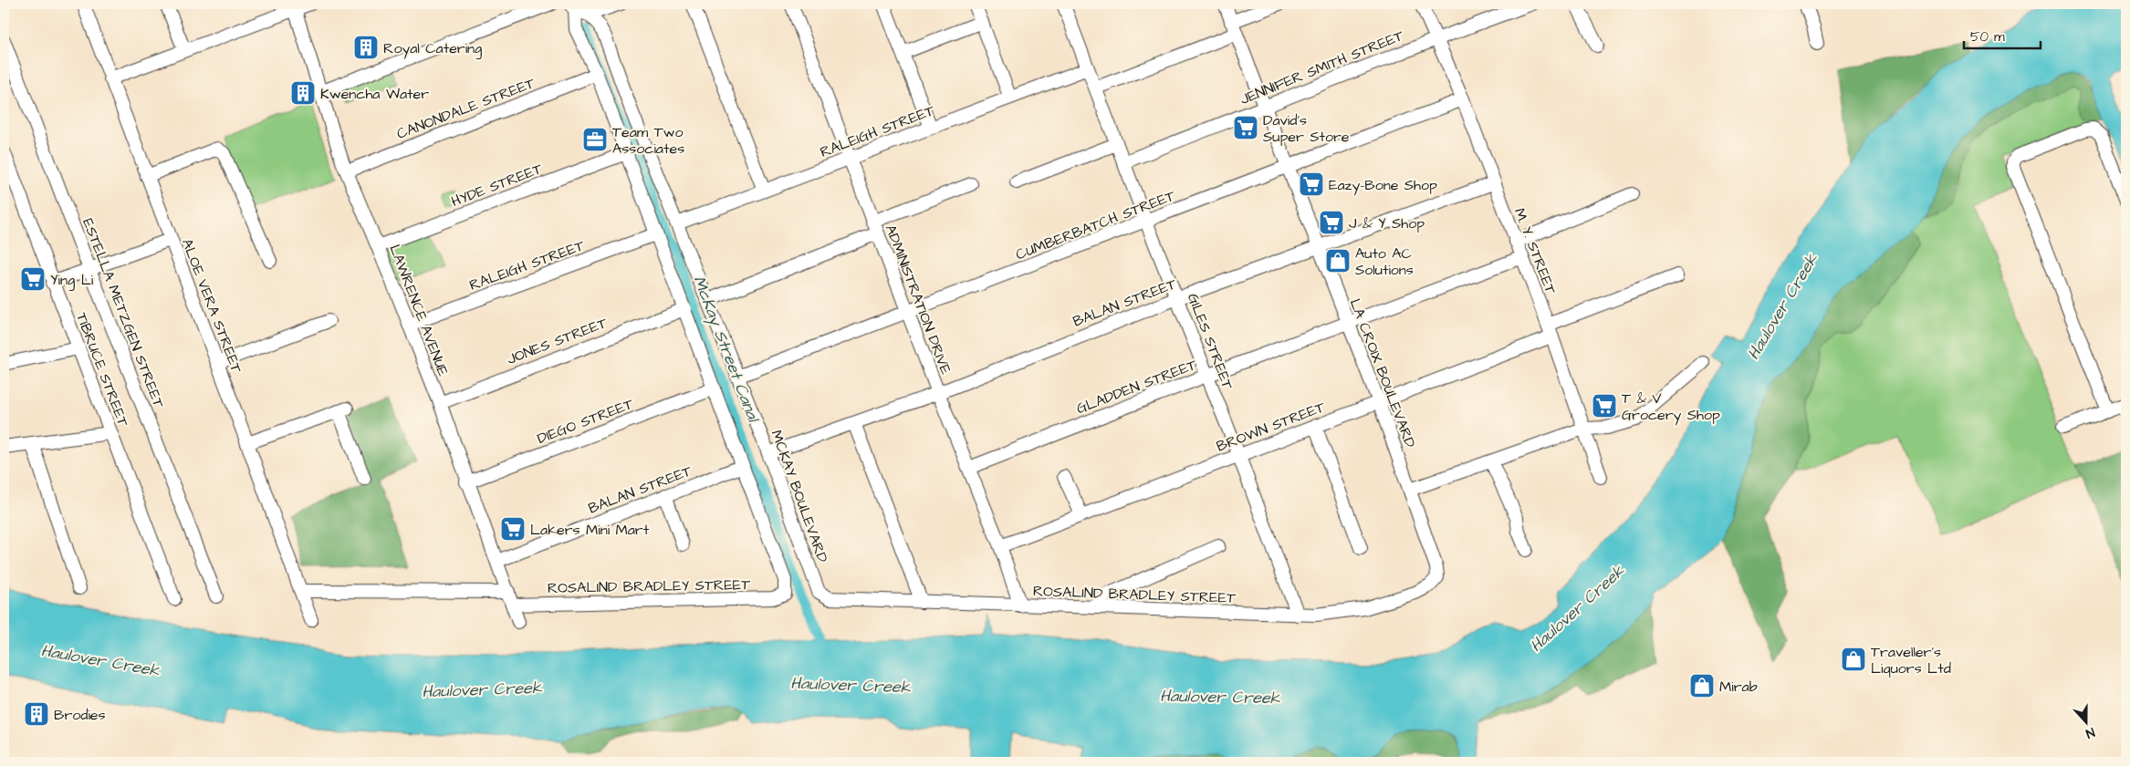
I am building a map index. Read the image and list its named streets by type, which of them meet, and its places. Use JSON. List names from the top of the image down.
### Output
{
  "streets": {
    "street": [
      "JENNIFER SMITH STREET",
      "CANONDALE STREET",
      "RALEIGH STREET",
      "HYDE STREET",
      "CUMBERBATCH STREET",
      "M. Y. STREET",
      "ADMINISTRATION DRIVE",
      "BALAN STREET",
      "ALOE VERA STREET",
      "LAWRENCE AVENUE",
      "ESTELLA METZGEN STREET",
      "JONES STREET",
      "GILES STREET",
      "TIBRUCE STREET",
      "LA CROIX BOULEVARD",
      "GLADDEN STREET",
      "DIEGO STREET",
      "BROWN STREET",
      "MCKAY BOULEVARD",
      "ROSALIND BRADLEY STREET"
    ]
  },
  "crossings": [
    ["JENNIFER SMITH STREET", "M. Y. STREET"],
    ["JENNIFER SMITH STREET", "GILES STREET"],
    ["JENNIFER SMITH STREET", "LA CROIX BOULEVARD"],
    ["CANONDALE STREET", "LAWRENCE AVENUE"],
    ["RALEIGH STREET", "ADMINISTRATION DRIVE"],
    ["RALEIGH STREET", "LAWRENCE AVENUE"],
    ["RALEIGH STREET", "GILES STREET"],
    ["RALEIGH STREET", "MCKAY BOULEVARD"],
    ["HYDE STREET", "LAWRENCE AVENUE"],
    ["CUMBERBATCH STREET", "M. Y. STREET"],
    ["CUMBERBATCH STREET", "ADMINISTRATION DRIVE"],
    ["CUMBERBATCH STREET", "GILES STREET"],
    ["CUMBERBATCH STREET", "LA CROIX BOULEVARD"],
    ["CUMBERBATCH STREET", "MCKAY BOULEVARD"],
    ["M. Y. STREET", "BALAN STREET"],
    ["M. Y. STREET", "GLADDEN STREET"],
    ["M. Y. STREET", "BROWN STREET"],
    ["ADMINISTRATION DRIVE", "BALAN STREET"],
    ["ADMINISTRATION DRIVE", "GLADDEN STREET"],
    ["ADMINISTRATION DRIVE", "BROWN STREET"],
    ["ADMINISTRATION DRIVE", "ROSALIND BRADLEY STREET"],
    ["BALAN STREET", "LAWRENCE AVENUE"],
    ["BALAN STREET", "GILES STREET"],
    ["BALAN STREET", "LA CROIX BOULEVARD"],
    ["BALAN STREET", "MCKAY BOULEVARD"],
    ["BALAN STREET", "ROSALIND BRADLEY STREET"],
    ["LAWRENCE AVENUE", "JONES STREET"],
    ["LAWRENCE AVENUE", "DIEGO STREET"],
    ["LAWRENCE AVENUE", "ROSALIND BRADLEY STREET"],
    ["GILES STREET", "GLADDEN STREET"],
    ["GILES STREET", "BROWN STREET"],
    ["GILES STREET", "ROSALIND BRADLEY STREET"],
    ["LA CROIX BOULEVARD", "GLADDEN STREET"],
    ["LA CROIX BOULEVARD", "BROWN STREET"],
    ["LA CROIX BOULEVARD", "ROSALIND BRADLEY STREET"],
    ["MCKAY BOULEVARD", "ROSALIND BRADLEY STREET"]
  ],
  "water": ["Haulover Creek", "McKay Street Canal"],
  "places": {
    "building": ["Royal Catering", "Kwencha Water", "Brodies"],
    "supermarket": [
      "David's Super Store",
      "Eazy-Bone Shop",
      "J & Y Shop",
      "Ying Li",
      "T & V Grocery Shop",
      "Lakers Mini Mart"
    ],
    "office": ["Team Two Associates"],
    "shop": ["Auto AC Solutions", "Traveller's Liquors Ltd", "Mirab"]
  },
  "scale_bar": "50 m",
  "north": "bottom"
}
